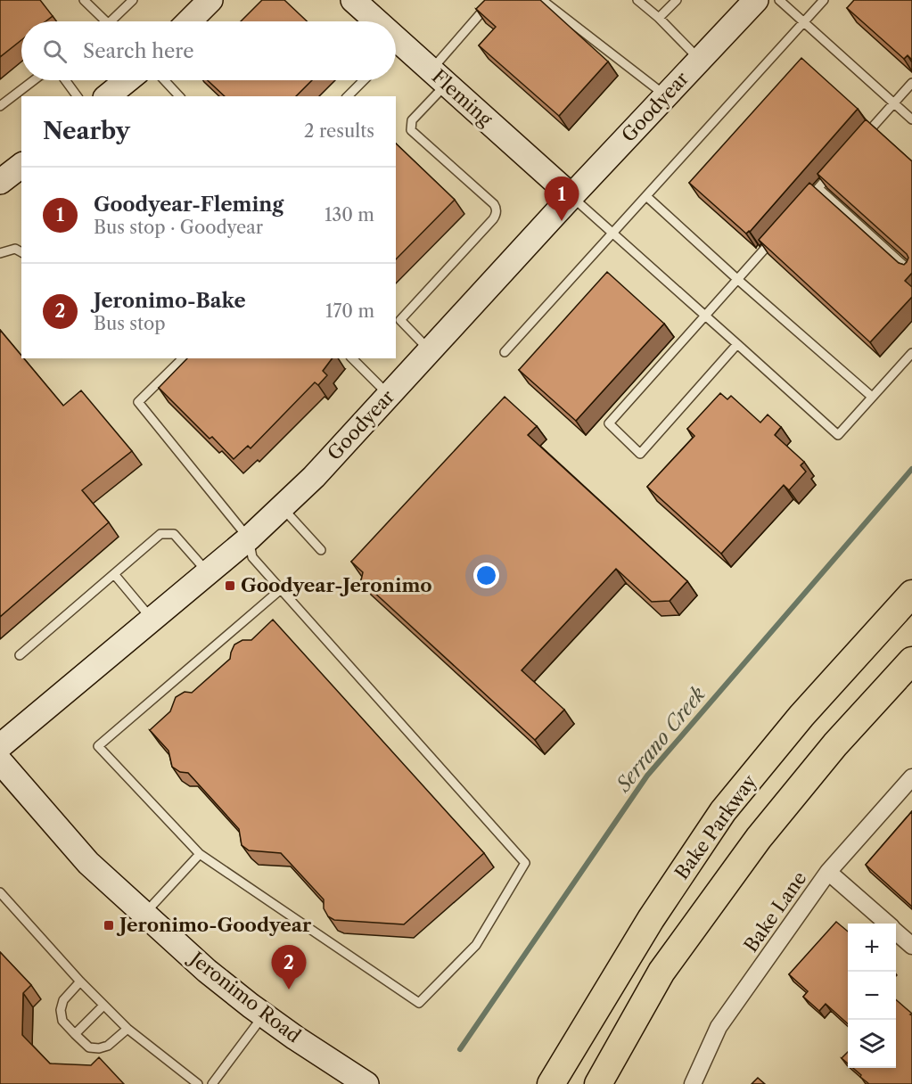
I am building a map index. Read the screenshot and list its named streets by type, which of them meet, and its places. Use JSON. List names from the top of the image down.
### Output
{
  "streets": {
    "main road": ["Bake Parkway"],
    "street": [
      "Fleming",
      "Goodyear",
      "Bake Lane",
      "Jeronimo Road"
    ]
  },
  "crossings": [
    ["Fleming", "Goodyear"]
  ],
  "water": ["Serrano Creek"],
  "places": {
    "transit": ["Goodyear-Jeronimo", "Jeronimo-Goodyear"]
  },
  "page": {
    "search": "Search here",
    "heading": ["Nearby", "2 results"],
    "list": [
      {
        "mark": "1",
        "name": "Goodyear-Fleming",
        "note": "Bus stop · Goodyear",
        "value": "130 m"
      },
      {
        "mark": "2",
        "name": "Jeronimo-Bake",
        "note": "Bus stop",
        "value": "170 m"
      }
    ],
    "pins": ["1", "2"],
    "map_buttons": ["+", "−"]
  }
}
